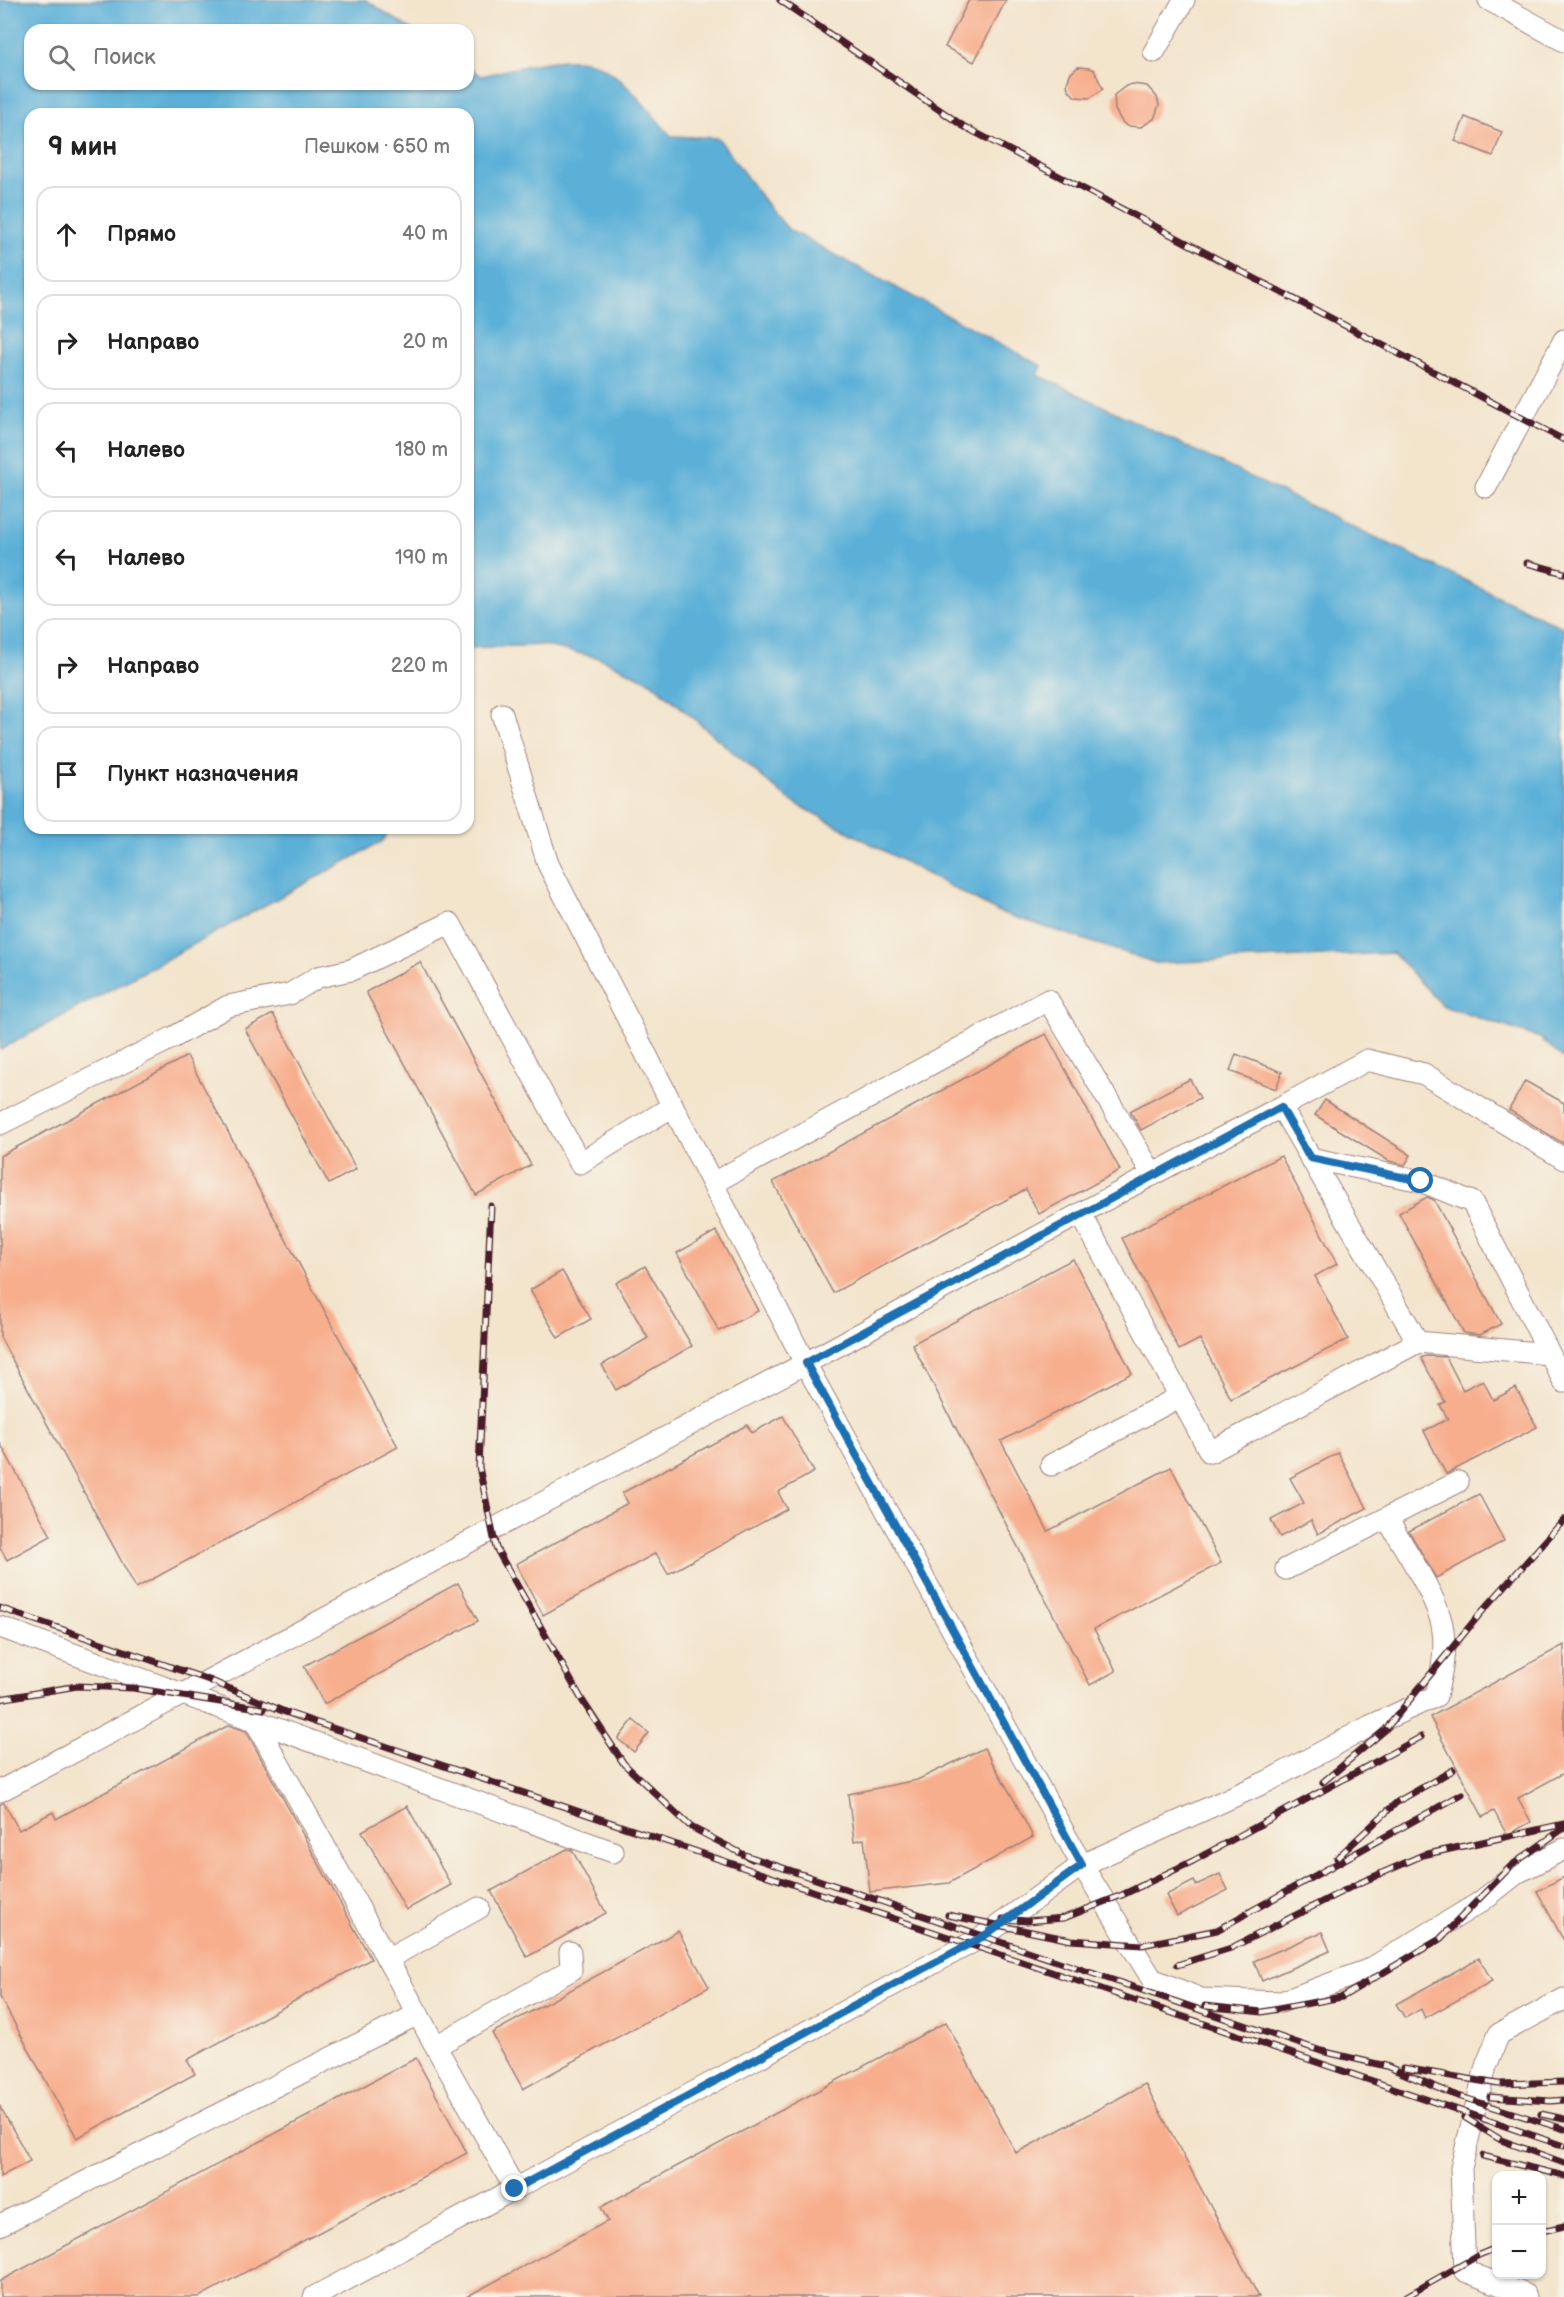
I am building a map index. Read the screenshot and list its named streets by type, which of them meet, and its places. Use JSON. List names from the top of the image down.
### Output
{
  "page": {
    "search": "Поиск",
    "heading": ["9 мин", "Пешком · 650 m"],
    "list": [
      ["Прямо", "40 m"],
      ["Направо", "20 m"],
      ["Налево", "180 m"],
      ["Налево", "190 m"],
      ["Направо", "220 m"],
      "Пункт назначения"
    ],
    "map_buttons": ["+", "−"]
  }
}
